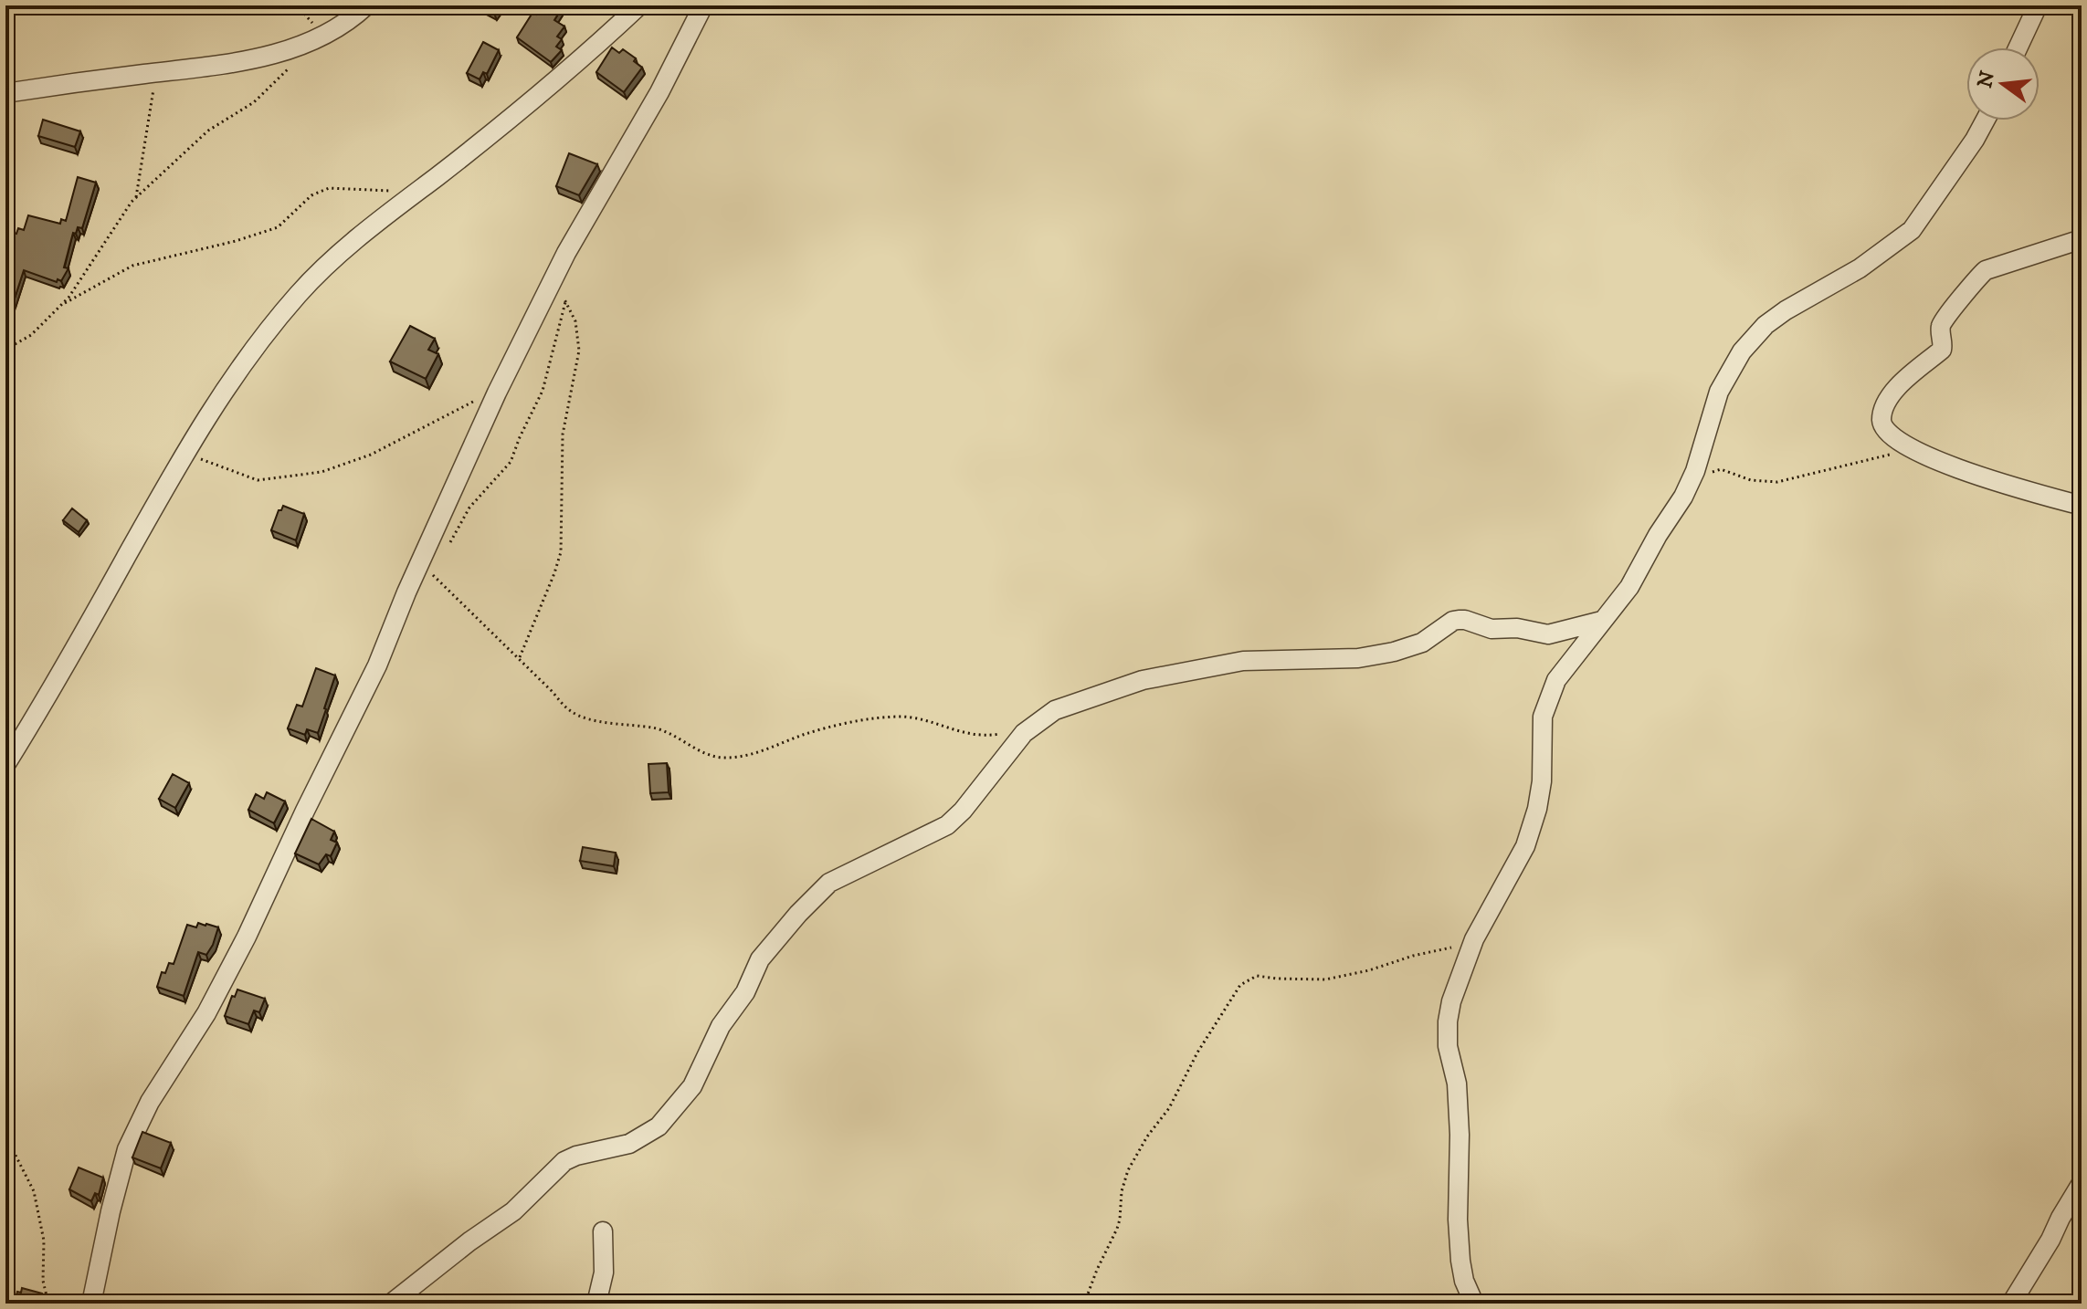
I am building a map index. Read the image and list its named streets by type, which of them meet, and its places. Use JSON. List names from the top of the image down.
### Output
{
  "north": "left"
}
